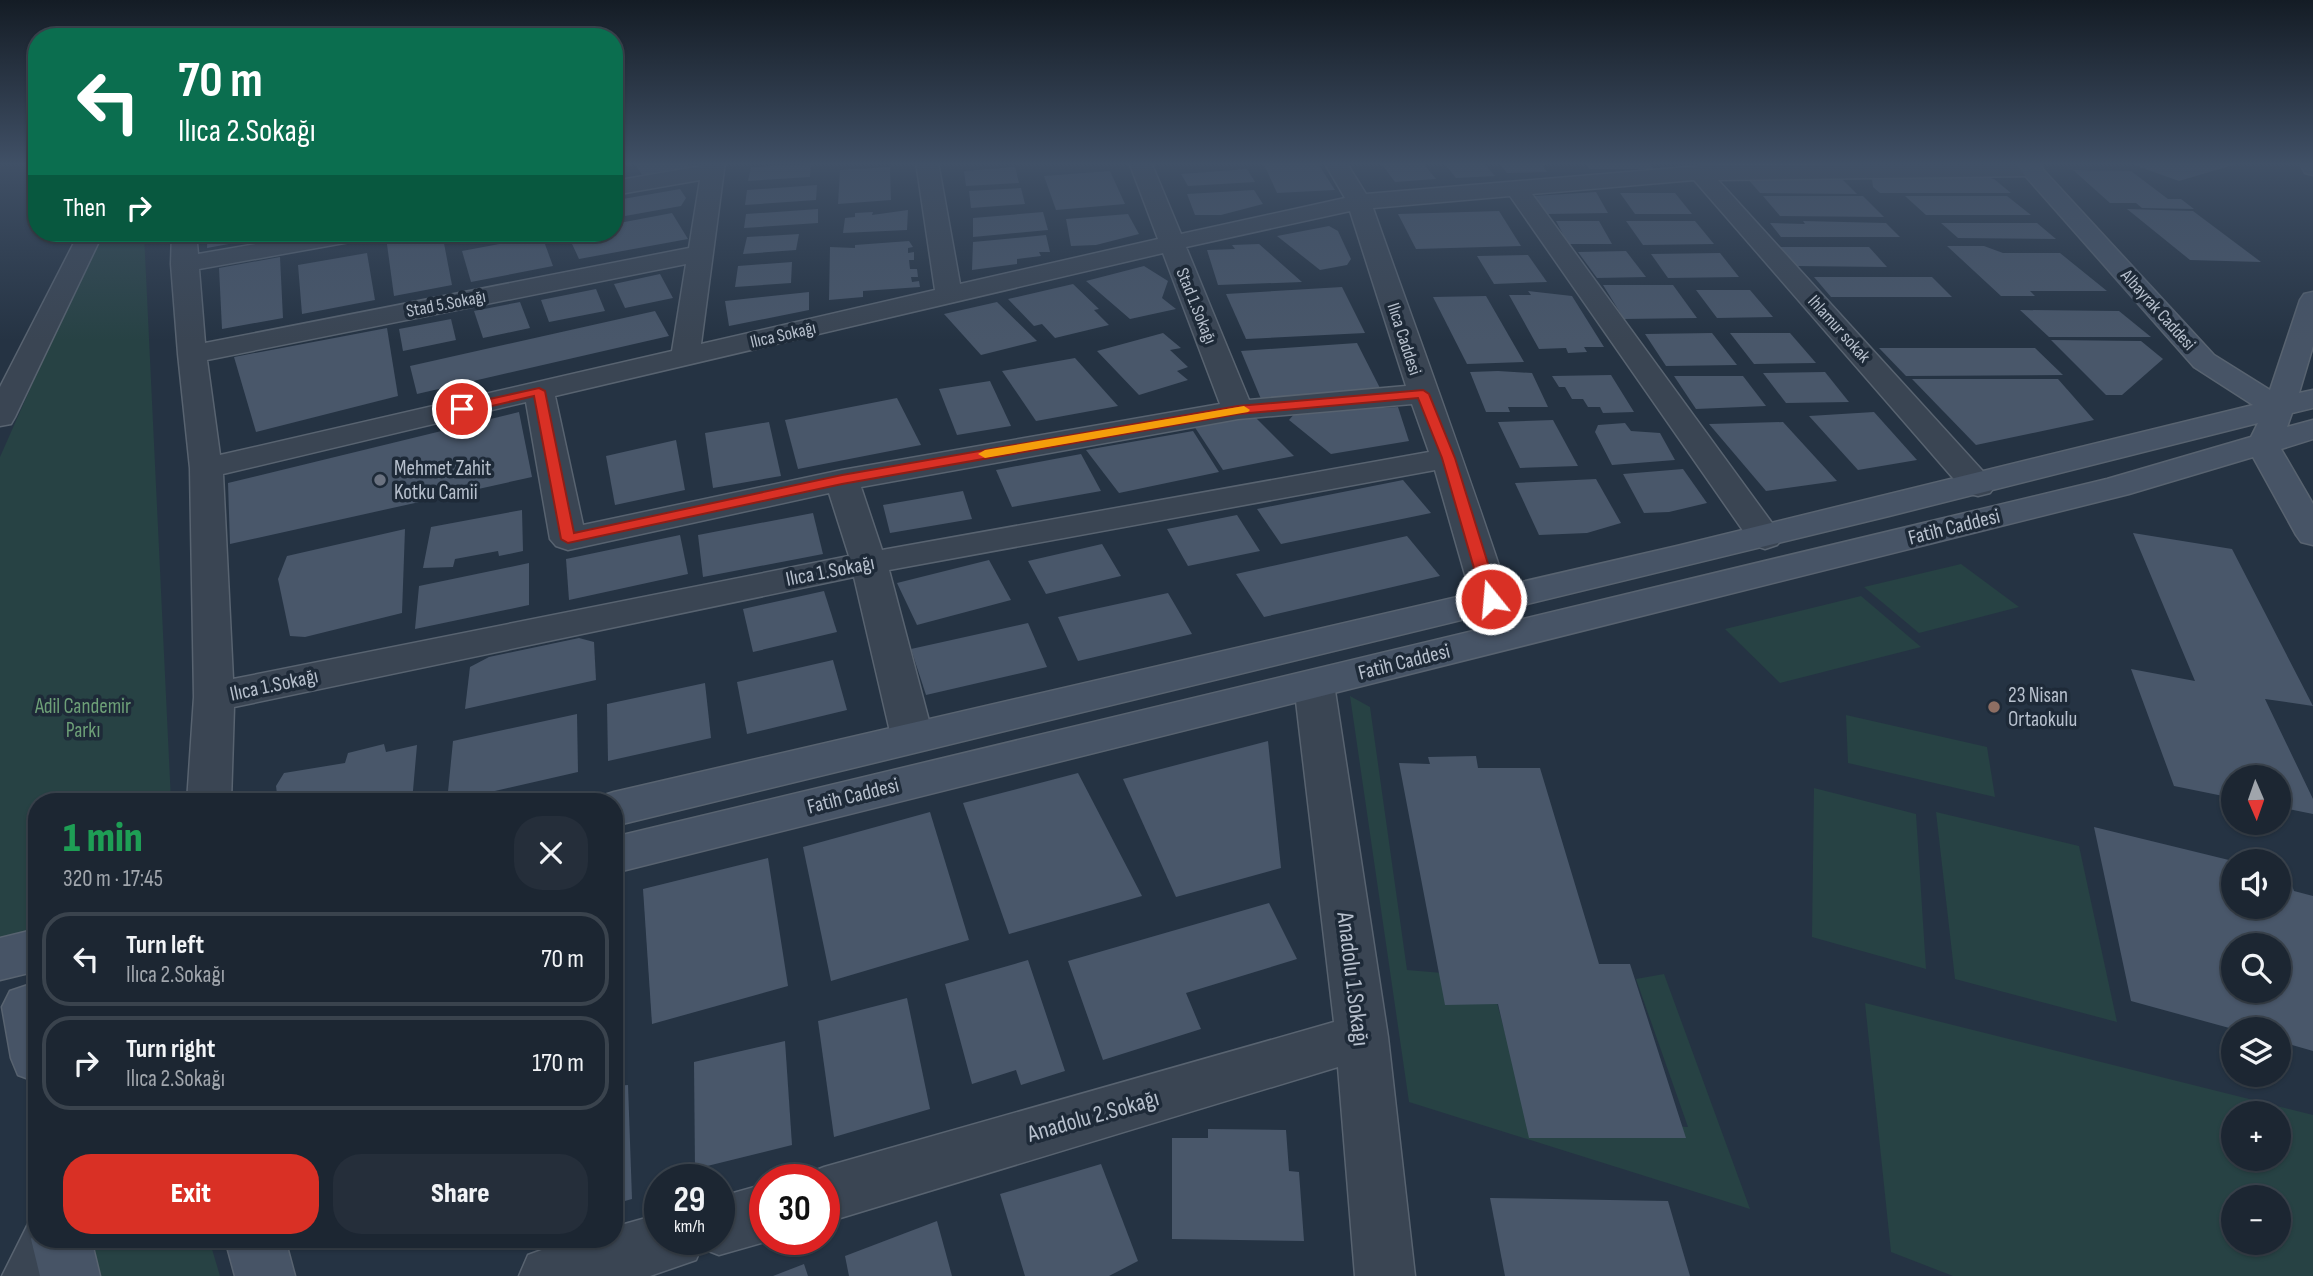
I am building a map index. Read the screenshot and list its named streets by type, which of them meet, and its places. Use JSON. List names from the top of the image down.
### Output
{
  "streets": {
    "main road": ["Albayrak Caddesi", "Fatih Caddesi"],
    "street": [
      "Stad 5.Sokağı",
      "Stad 1.Sokağı",
      "Ihlamur sokak",
      "Ilıca Sokağı",
      "Ilıca Caddesi",
      "Ilıca 1.Sokağı",
      "Anadolu 1.Sokağı",
      "Anadolu 2.Sokağı"
    ]
  },
  "crossings": [
    ["Stad 1.Sokağı", "Ilıca Sokağı"],
    ["Albayrak Caddesi", "Fatih Caddesi"],
    ["Ihlamur sokak", "Fatih Caddesi"],
    ["Ilıca Caddesi", "Fatih Caddesi"],
    ["Ilıca Caddesi", "Ilıca 1.Sokağı"],
    ["Fatih Caddesi", "Anadolu 1.Sokağı"],
    ["Anadolu 1.Sokağı", "Anadolu 2.Sokağı"]
  ],
  "parks": ["Adil Candemir Parkı"],
  "places": ["Mehmet Zahit Kotku Camii", "23 Nisan Ortaokulu"],
  "north": "bottom",
  "page": {
    "turn": ["70 m", "Ilıca 2.Sokağı"],
    "then": "Then",
    "map_buttons": ["+", "−"],
    "heading": ["1 min", "320 m · 17:45"],
    "list": [
      {
        "name": "Turn left",
        "note": "Ilıca 2.Sokağı",
        "value": "70 m"
      },
      {
        "name": "Turn right",
        "note": "Ilıca 2.Sokağı",
        "value": "170 m"
      }
    ],
    "buttons": ["Exit", "Share"],
    "speed": "29 km/h",
    "limit": "30"
  }
}
